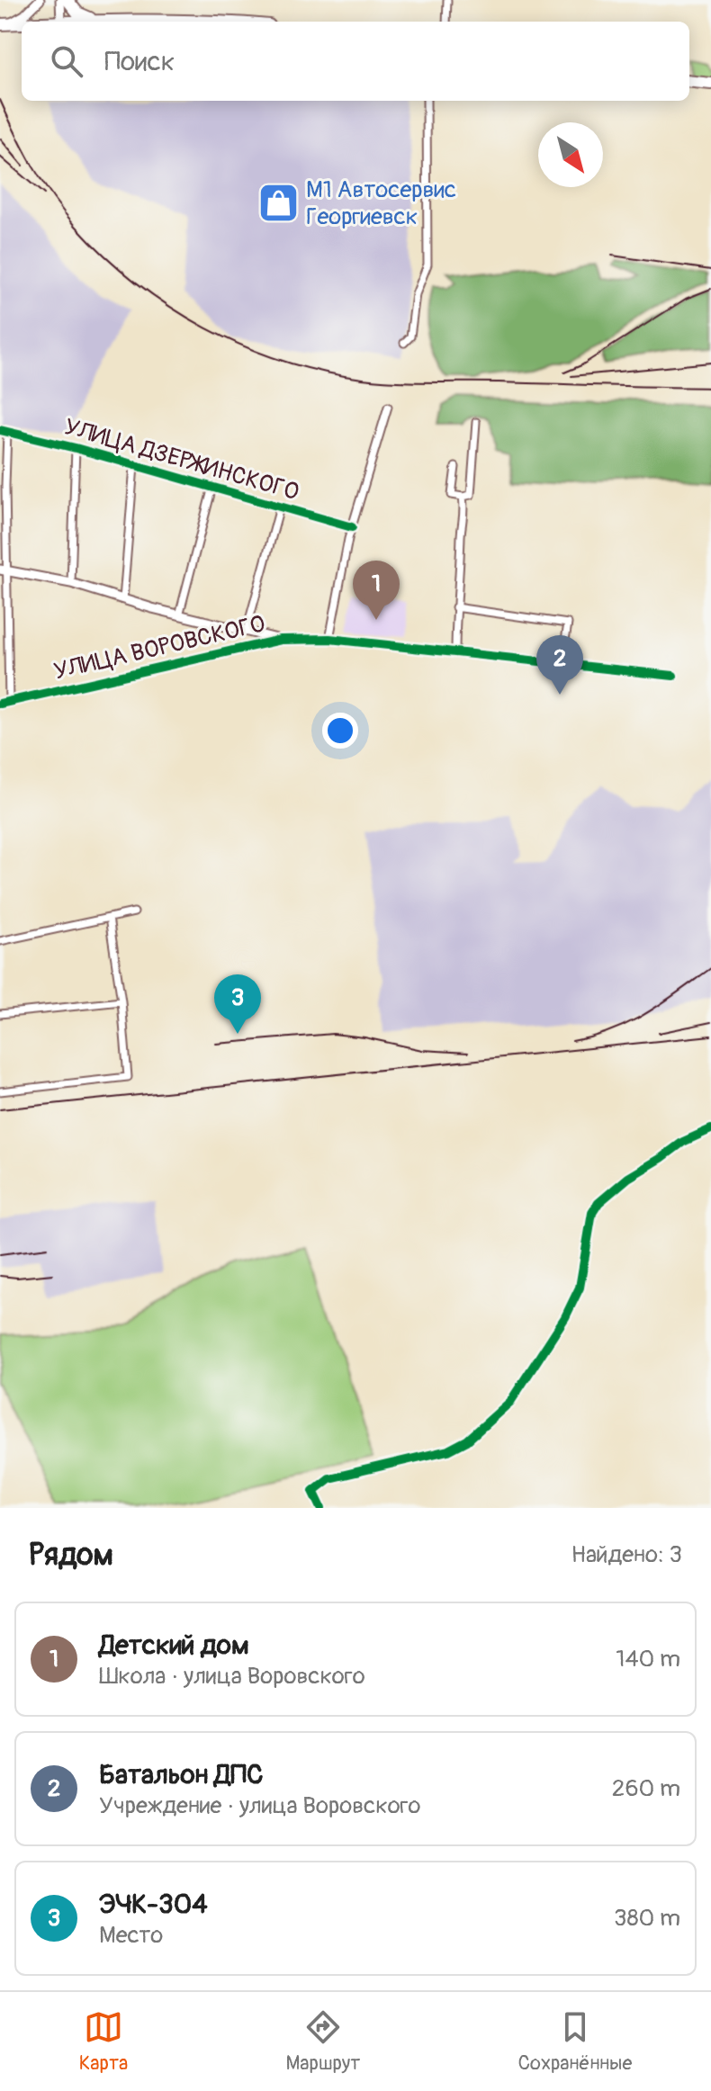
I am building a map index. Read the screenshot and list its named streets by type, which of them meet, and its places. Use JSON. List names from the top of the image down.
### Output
{
  "streets": {
    "street": ["УЛИЦА ДЗЕРЖИНСКОГО", "УЛИЦА ВОРОВСКОГО"]
  },
  "places": {
    "shop": ["М1 Автосервис Георгиевск"]
  },
  "north": "bottom right",
  "page": {
    "search": "Поиск",
    "pins": ["1", "2", "3"],
    "heading": ["Рядом", "Найдено: 3"],
    "list": [
      {
        "mark": "1",
        "name": "Детский дом",
        "note": "Школа · улица Воровского",
        "value": "140 m"
      },
      {
        "mark": "2",
        "name": "Батальон ДПС",
        "note": "Учреждение · улица Воровского",
        "value": "260 m"
      },
      {
        "mark": "3",
        "name": "ЭЧК-304",
        "note": "Место",
        "value": "380 m"
      }
    ],
    "nav": ["Карта", "Маршрут", "Сохранённые"]
  }
}
